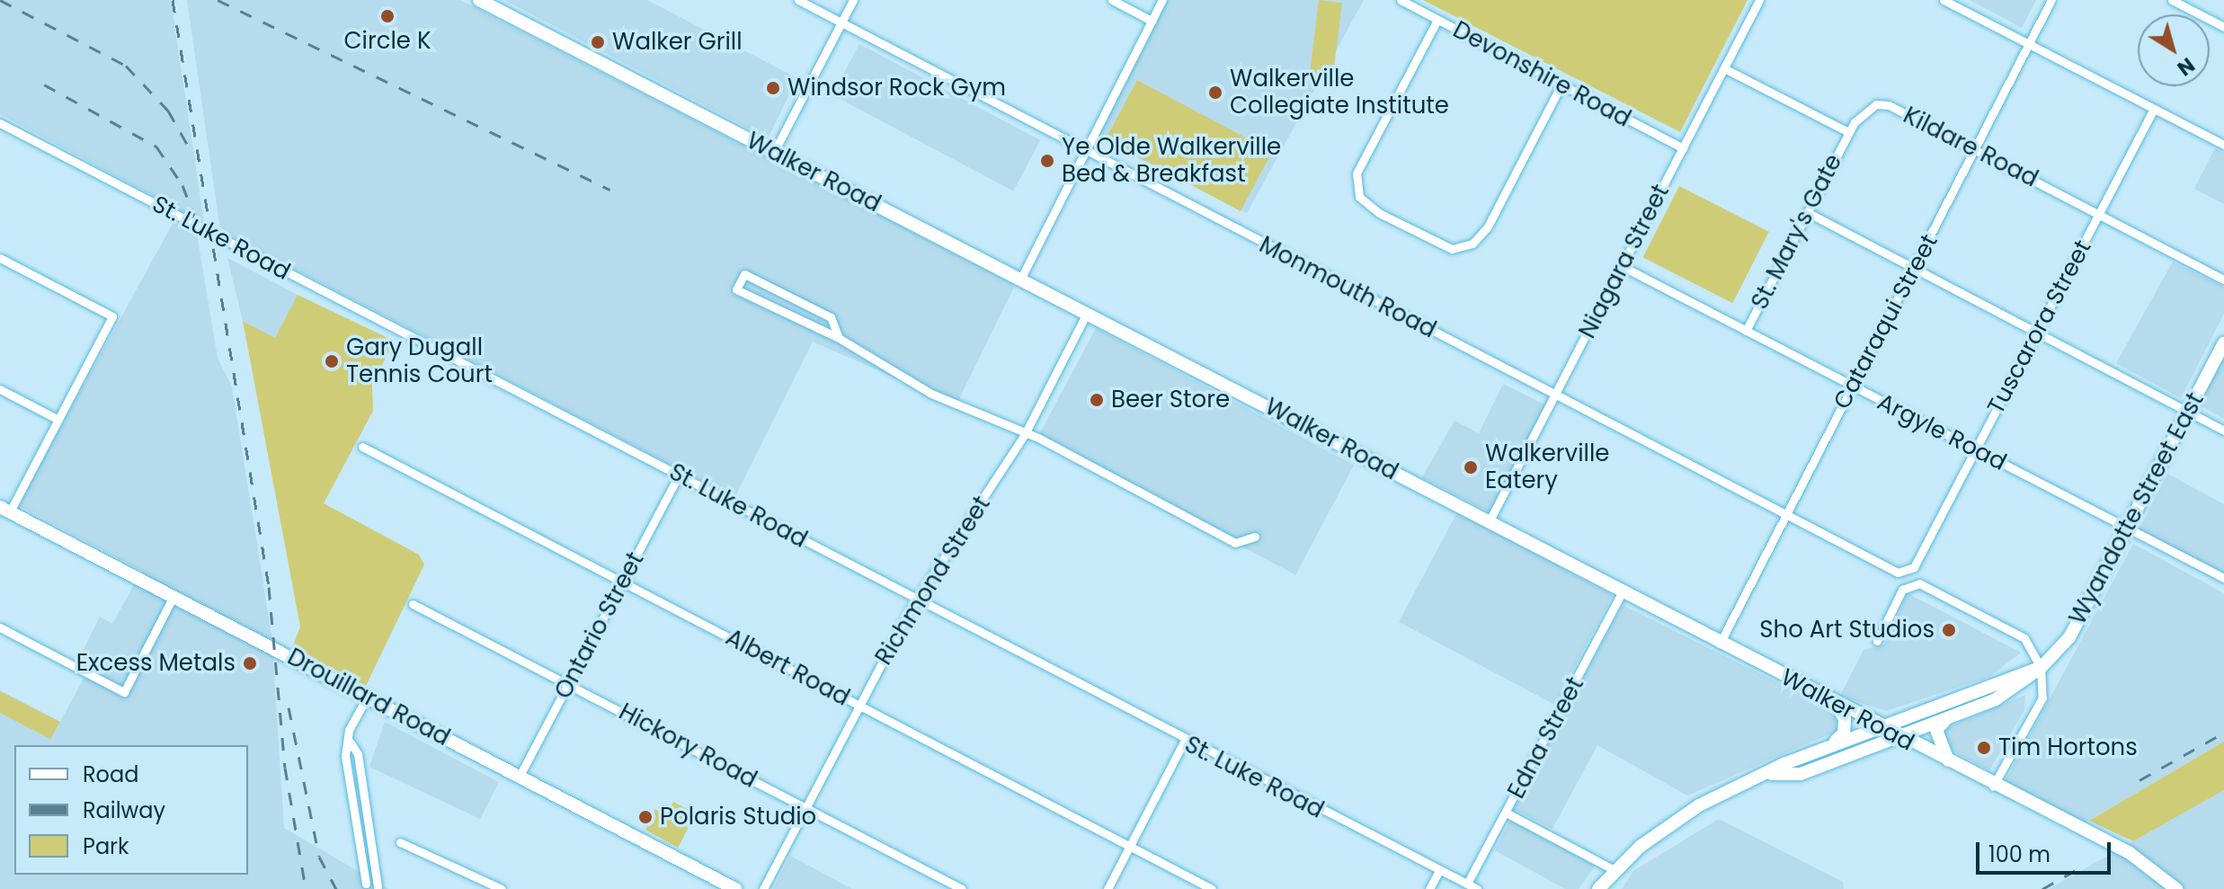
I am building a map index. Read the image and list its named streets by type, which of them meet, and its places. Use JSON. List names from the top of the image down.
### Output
{
  "streets": {
    "main road": ["Walker Road", "Wyandotte Street East", "Drouillard Road"],
    "street": [
      "Devonshire Road",
      "Kildare Road",
      "St. Mary's Gate",
      "St. Luke Road",
      "Niagara Street",
      "Monmouth Road",
      "Cataraqui Street",
      "Tuscarora Street",
      "Argyle Road",
      "Richmond Street",
      "Ontario Street",
      "Albert Road",
      "Edna Street",
      "Hickory Road"
    ]
  },
  "crossings": [
    ["Devonshire Road", "Niagara Street"],
    ["Kildare Road", "St. Mary's Gate"],
    ["Kildare Road", "Cataraqui Street"],
    ["Kildare Road", "Tuscarora Street"],
    ["Walker Road", "Niagara Street"],
    ["Walker Road", "Cataraqui Street"],
    ["Walker Road", "Wyandotte Street East"],
    ["Walker Road", "Richmond Street"],
    ["Walker Road", "Edna Street"],
    ["St. Mary's Gate", "Argyle Road"],
    ["St. Luke Road", "Richmond Street"],
    ["St. Luke Road", "Ontario Street"],
    ["St. Luke Road", "Edna Street"],
    ["Niagara Street", "Monmouth Road"],
    ["Niagara Street", "Argyle Road"],
    ["Monmouth Road", "Cataraqui Street"],
    ["Monmouth Road", "Tuscarora Street"],
    ["Cataraqui Street", "Argyle Road"],
    ["Tuscarora Street", "Argyle Road"],
    ["Argyle Road", "Wyandotte Street East"],
    ["Richmond Street", "Albert Road"],
    ["Richmond Street", "Hickory Road"],
    ["Ontario Street", "Albert Road"],
    ["Ontario Street", "Drouillard Road"],
    ["Ontario Street", "Hickory Road"]
  ],
  "places": [
    "Circle K",
    "Walker Grill",
    "Windsor Rock Gym",
    "Walkerville Collegiate Institute",
    "Ye Olde Walkerville Bed & Breakfast",
    "Gary Dugall Tennis Court",
    "Beer Store",
    "Walkerville Eatery",
    "Sho Art Studios",
    "Excess Metals",
    "Tim Hortons",
    "Polaris Studio"
  ],
  "legend": ["Road", "Railway", "Park"],
  "scale_bar": "100 m",
  "north": "bottom right"
}
